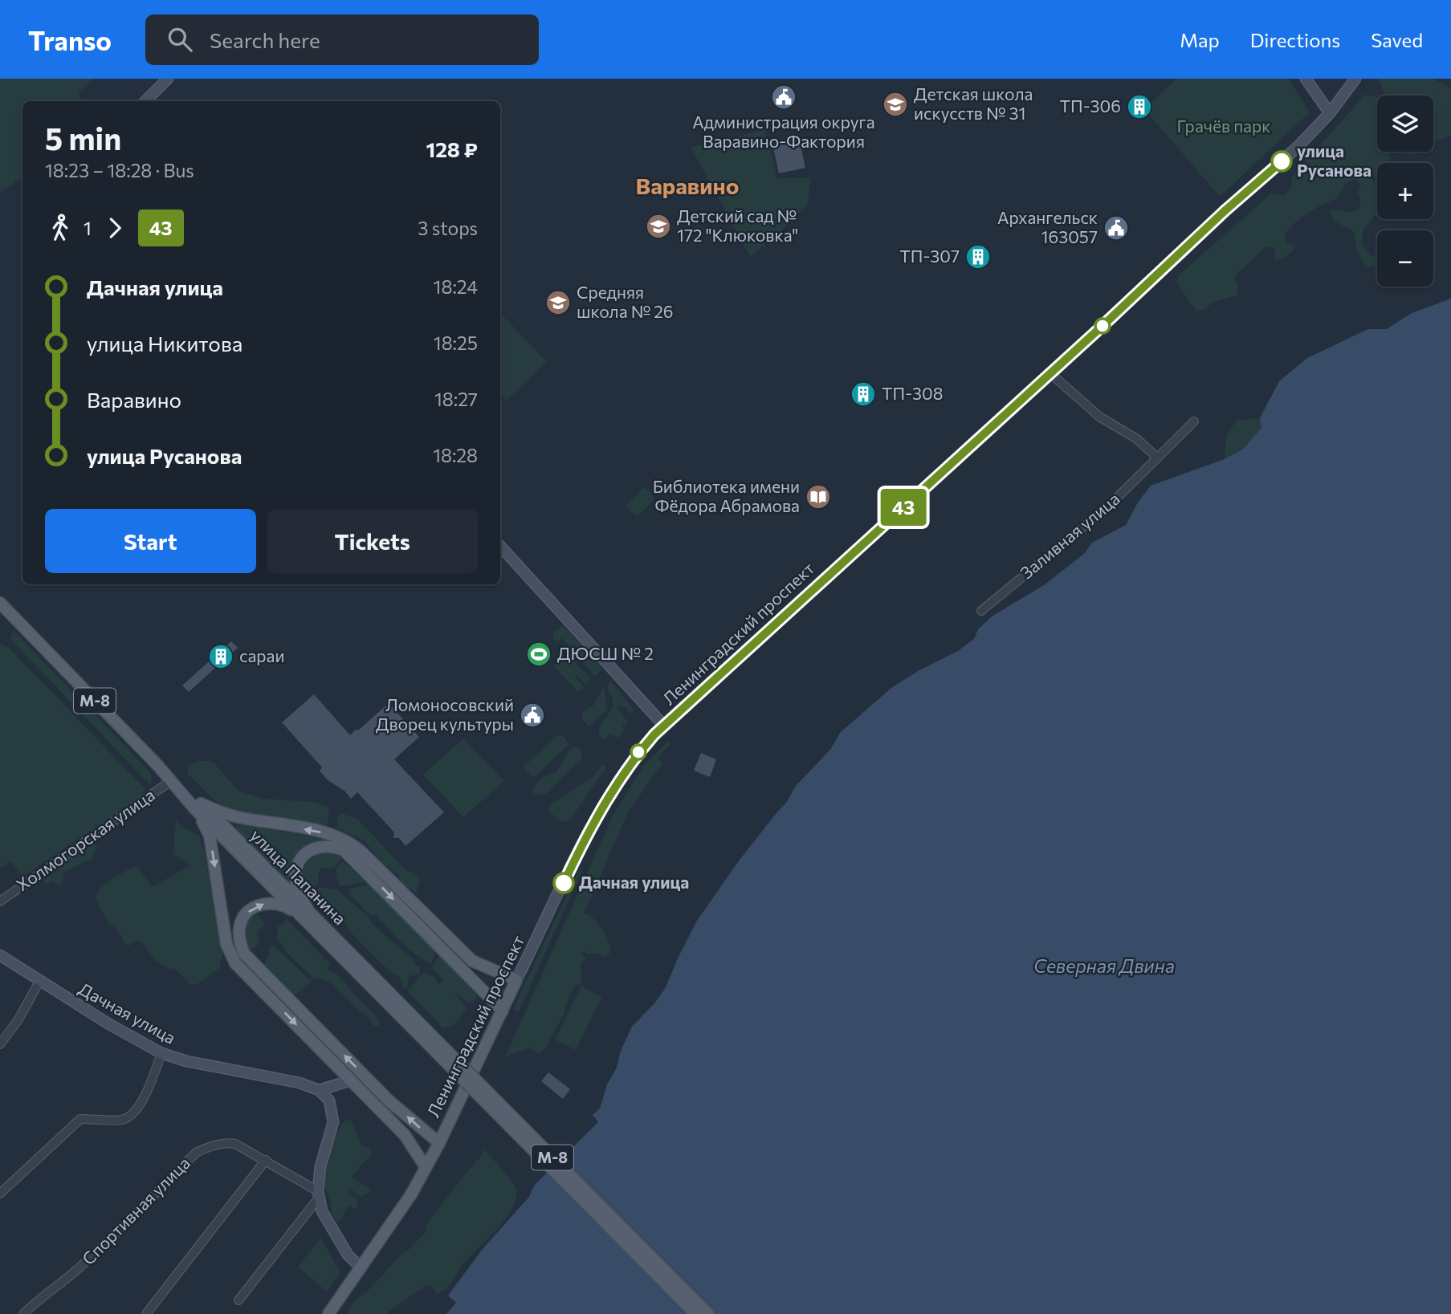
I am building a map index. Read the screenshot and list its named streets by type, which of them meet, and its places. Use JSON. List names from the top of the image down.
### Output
{
  "streets": {
    "main road": [
      "Ленинградский проспект",
      "М-8",
      "улица Папанина",
      "Дачная улица"
    ],
    "street": ["Заливная улица", "Холмогорская улица", "Спортивная улица"]
  },
  "crossings": [
    ["М-8", "улица Папанина"],
    ["Холмогорская улица", "улица Папанина"]
  ],
  "districts": ["Варавино"],
  "water": ["Северная Двина"],
  "parks": ["Грачёв парк"],
  "places": {
    "public building": ["Администрация округа Варавино-Фактория", "Архангельск 163057", "Ломоносовский Дворец культуры"],
    "school or university": ["Детская школа искусств № 31", "Детский сад № 172 \"Клюковка\"", "Средняя школа № 26"],
    "building": [
      "ТП-306",
      "ТП-307",
      "ТП-308",
      "сараи"
    ],
    "other": ["улица Русанова", "Дачная улица"],
    "library": ["Библиотека имени Фёдора Абрамова"],
    "sports": ["ДЮСШ № 2"]
  },
  "lines": ["bus line 43"],
  "page": {
    "header": "Transo",
    "search": "Search here",
    "nav": ["Map", "Directions", "Saved"],
    "on_map": "43",
    "map_buttons": ["+", "−"],
    "heading": ["5 min", "18:23 – 18:28 · Bus", "128 ₽"],
    "legs": ["1", "43", "3 stops"],
    "list": [
      {
        "name": "Дачная улица",
        "value": "18:24"
      },
      {
        "name": "улица Никитова",
        "value": "18:25"
      },
      {
        "name": "Варавино",
        "value": "18:27"
      },
      {
        "name": "улица Русанова",
        "value": "18:28"
      }
    ],
    "buttons": ["Start", "Tickets"]
  }
}
